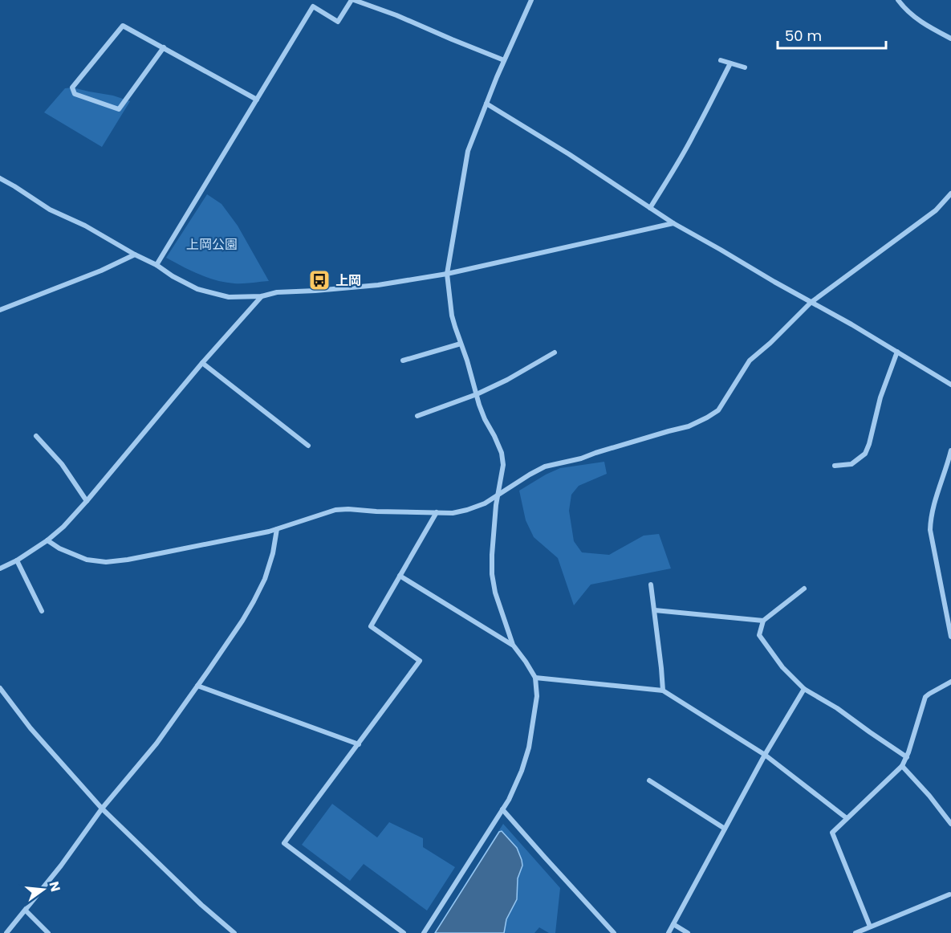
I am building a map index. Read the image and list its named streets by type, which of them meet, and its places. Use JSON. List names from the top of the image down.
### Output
{
  "parks": ["上岡公園"],
  "places": {
    "bus stop": ["上岡"]
  },
  "scale_bar": "50 m",
  "north": "right"
}
